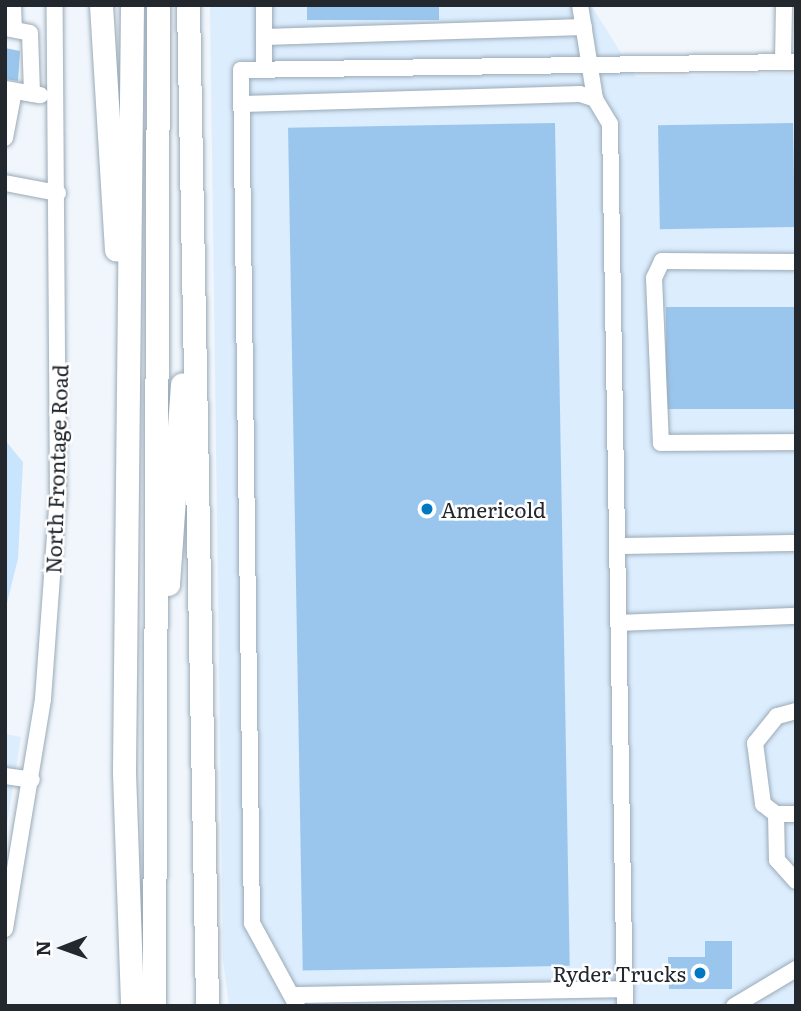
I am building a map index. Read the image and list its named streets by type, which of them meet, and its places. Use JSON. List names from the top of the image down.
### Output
{
  "streets": {
    "street": ["North Frontage Road"]
  },
  "places": ["Americold", "Ryder Trucks"],
  "north": "left"
}
